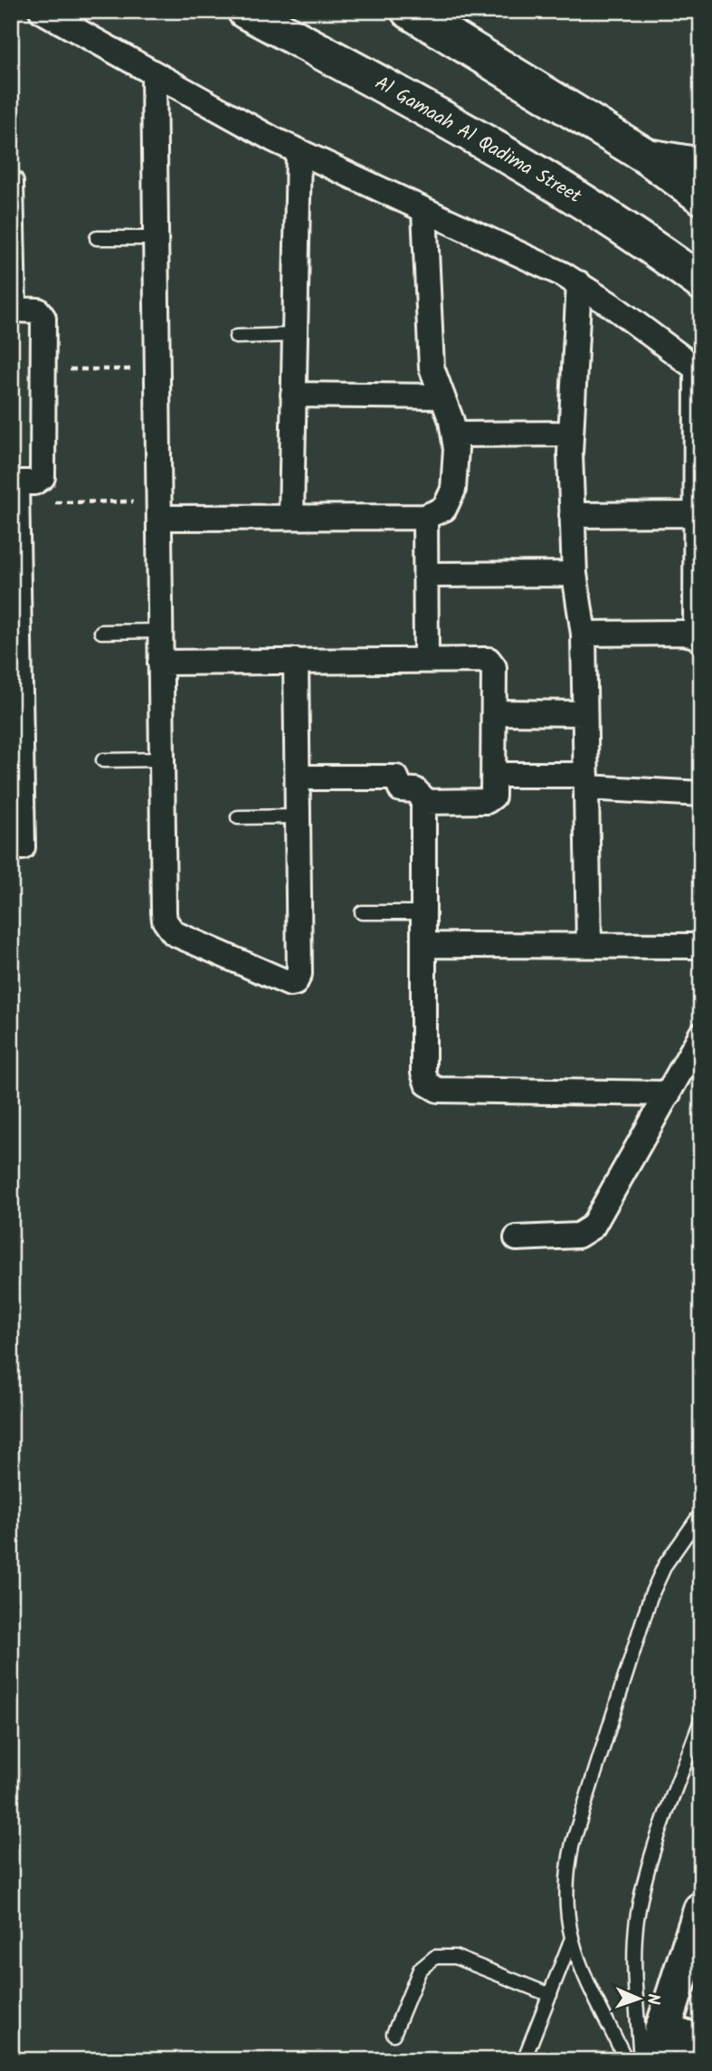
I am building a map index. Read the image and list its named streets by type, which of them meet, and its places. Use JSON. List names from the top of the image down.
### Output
{
  "streets": {
    "main road": ["Al Gamaah Al Qadima Street"]
  },
  "north": "right"
}
